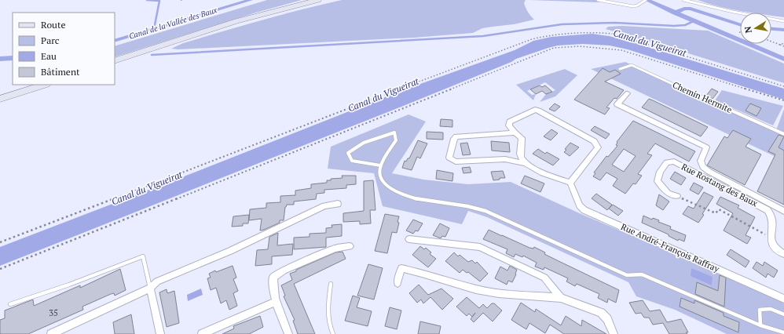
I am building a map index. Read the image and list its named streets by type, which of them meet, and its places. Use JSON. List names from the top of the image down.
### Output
{
  "streets": {
    "street": ["Rue Rostang des Baux", "Rue André-François Raffray"],
    "lane": ["Chemin Hermite"]
  },
  "water": ["Canal de la Vallée des Baux", "Canal du Vigueirat"],
  "house_numbers": ["35"],
  "legend": [
    "Route",
    "Parc",
    "Eau",
    "Bâtiment"
  ],
  "north": "left"
}
